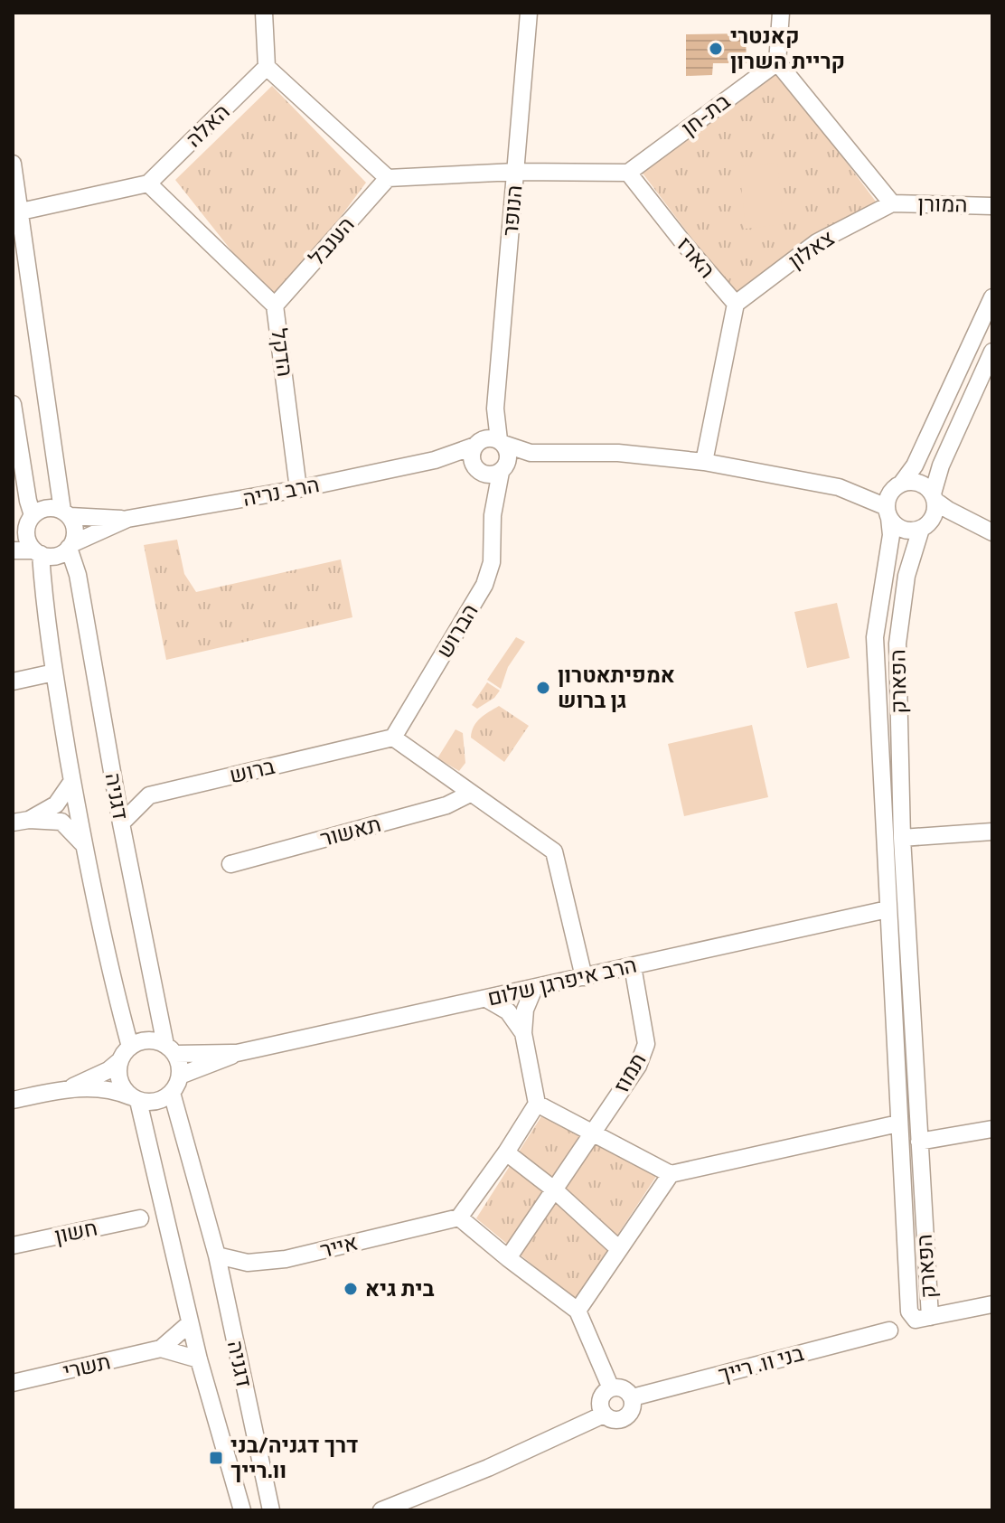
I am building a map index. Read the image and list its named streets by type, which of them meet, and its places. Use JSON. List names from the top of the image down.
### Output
{
  "streets": {
    "street": [
      "בת-חן",
      "האלה",
      "המורן",
      "הנופר",
      "הענבל",
      "צאלון",
      "הארז",
      "הדקל",
      "הרב נריה",
      "הברוש",
      "הפארק",
      "ברוש",
      "דגניה",
      "תאשור",
      "הרב איפרגן שלום",
      "תמוז",
      "חשון",
      "אייר",
      "בני וו. רייך",
      "תשרי"
    ]
  },
  "crossings": [
    ["בת-חן", "הארז"],
    ["האלה", "הדקל"],
    ["המורן", "צאלון"],
    ["הנופר", "הרב נריה"],
    ["הנופר", "הברוש"],
    ["הענבל", "הדקל"],
    ["צאלון", "הארז"],
    ["הדקל", "הרב נריה"],
    ["הרב נריה", "הברוש"],
    ["הרב נריה", "דגניה"],
    ["הברוש", "ברוש"],
    ["הפארק", "הרב איפרגן שלום"],
    ["ברוש", "דגניה"],
    ["דגניה", "הרב איפרגן שלום"],
    ["דגניה", "אייר"],
    ["דגניה", "תשרי"],
    ["הרב איפרגן שלום", "תמוז"]
  ],
  "places": {
    "other": ["קאנטרי קריית השרון", "אמפיתאטרון גן ברוש", "בית גיא"],
    "transit": ["דרך דגניה/בני וו.רייך"]
  }
}
